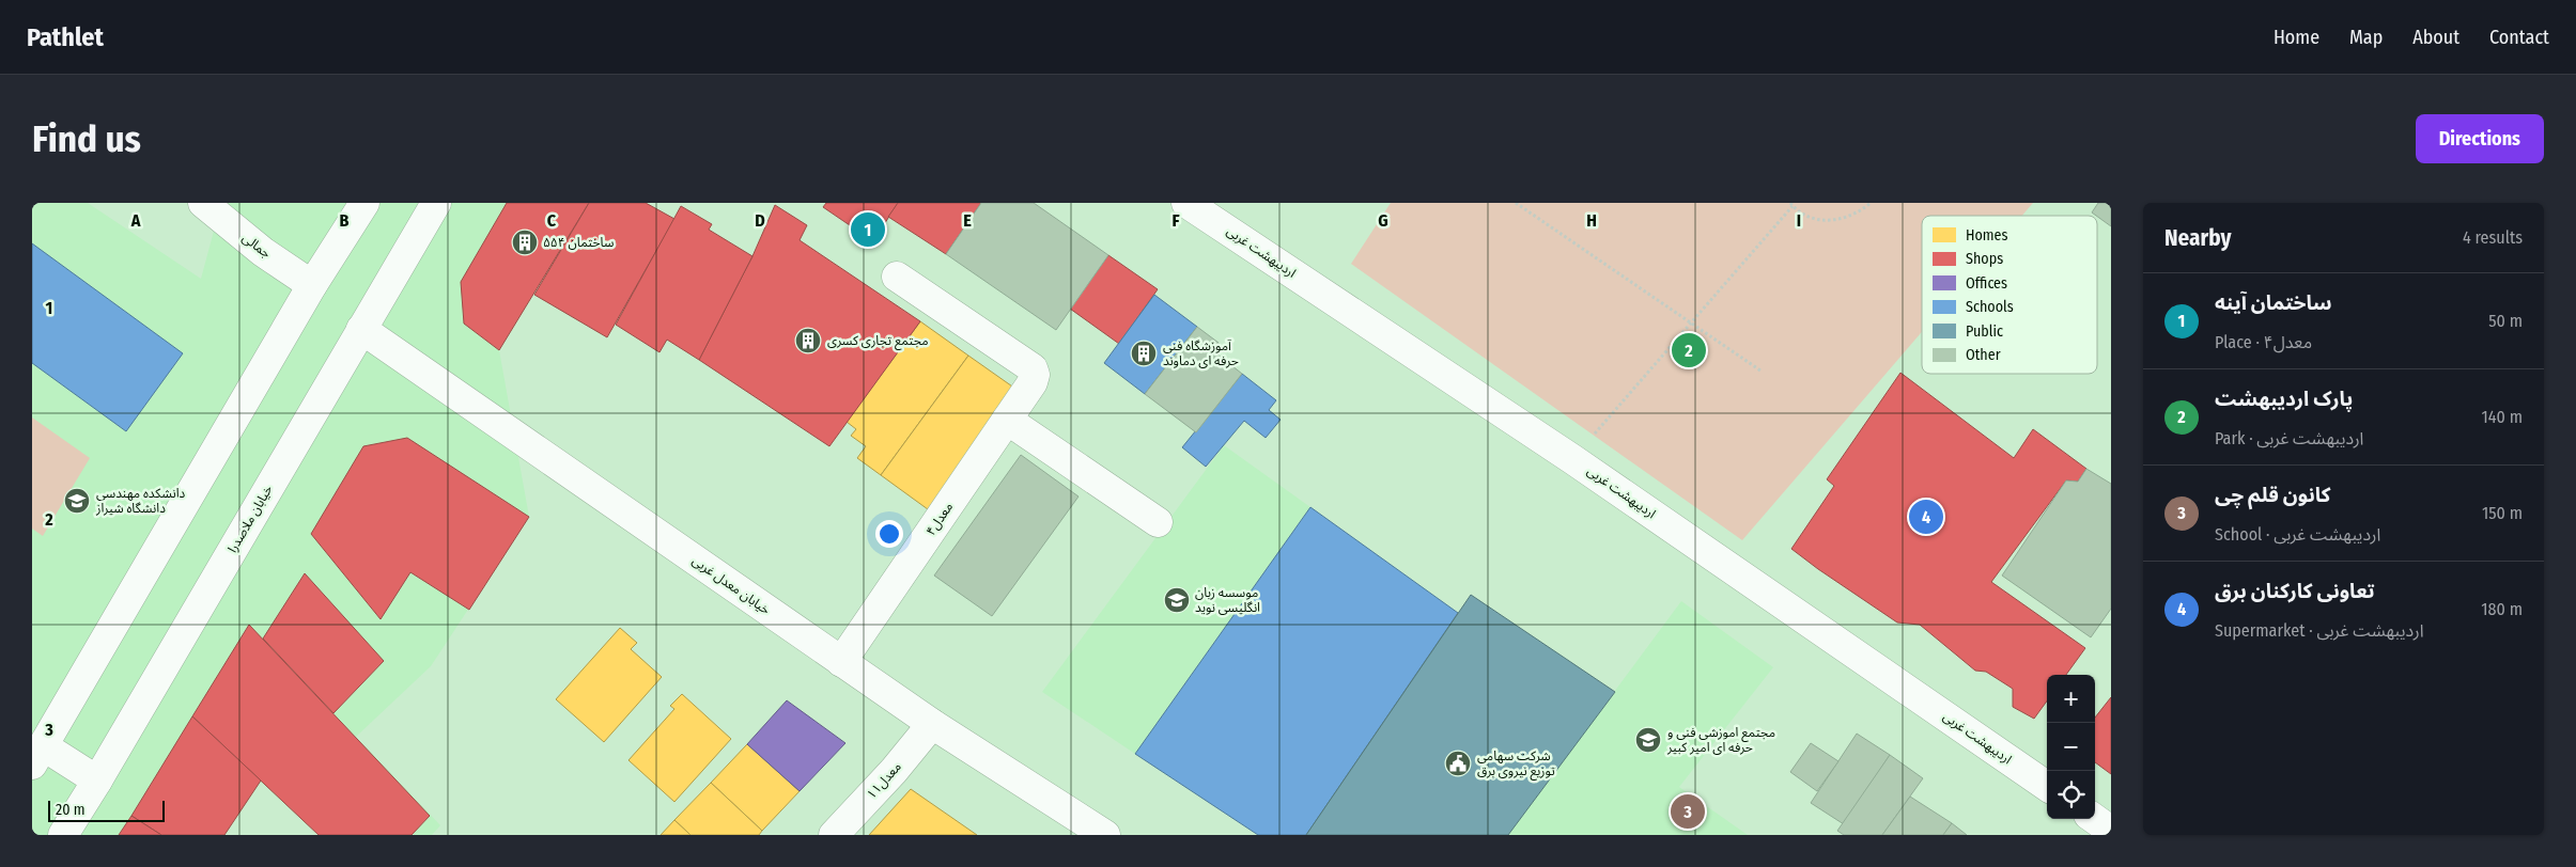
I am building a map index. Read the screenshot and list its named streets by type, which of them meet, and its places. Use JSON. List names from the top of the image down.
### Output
{
  "streets": {
    "street": [
      "جمالی",
      "اردیبهشت غربی",
      "خیابان ملاصدرا",
      "معدل۴",
      "خیابان معدل غربی",
      "معدل۱۱"
    ]
  },
  "crossings": [
    ["خیابان ملاصدرا", "خیابان معدل غربی"],
    ["معدل۴", "خیابان معدل غربی"],
    ["خیابان معدل غربی", "معدل۱۱"]
  ],
  "places": {
    "building": ["ساختمان ۵۵۴", "مجتمع تجاری کسری", "آموزشگاه فنی حرفه ای دماوند"],
    "school or university": ["دانشکده مهندسی دانشگاه شیراز", "موسسه زبان انگلیسی نوید", "مجتمع اموزشی فنی و حرفه ای امیر کبیر"],
    "public building": ["شرکت سهامی توزیع نیروی برق"]
  },
  "legend": [
    "Homes",
    "Shops",
    "Offices",
    "Schools",
    "Public",
    "Other"
  ],
  "scale_bar": "20 m",
  "page": {
    "header": "Pathlet",
    "nav": [
      "Home",
      "Map",
      "About",
      "Contact"
    ],
    "buttons": "Directions",
    "title": "Find us",
    "heading": ["Nearby", "4 results"],
    "pins": [
      "1",
      "2",
      "4",
      "3"
    ],
    "list": [
      {
        "mark": "1",
        "name": "ساختمان آینه",
        "note": "Place · معدل۴",
        "value": "50 m"
      },
      {
        "mark": "2",
        "name": "پارک اردیبهشت",
        "note": "Park · اردیبهشت غربی",
        "value": "140 m"
      },
      {
        "mark": "3",
        "name": "کانون قلم چی",
        "note": "School · اردیبهشت غربی",
        "value": "150 m"
      },
      {
        "mark": "4",
        "name": "تعاونی کارکنان برق",
        "note": "Supermarket · اردیبهشت غربی",
        "value": "180 m"
      }
    ],
    "map_buttons": ["+", "−"],
    "scale": "20 m"
  },
  "grid": {
    "columns": [
      "A",
      "B",
      "C",
      "D",
      "E",
      "F",
      "G",
      "H",
      "I"
    ],
    "rows": ["1", "2", "3"]
  }
}
